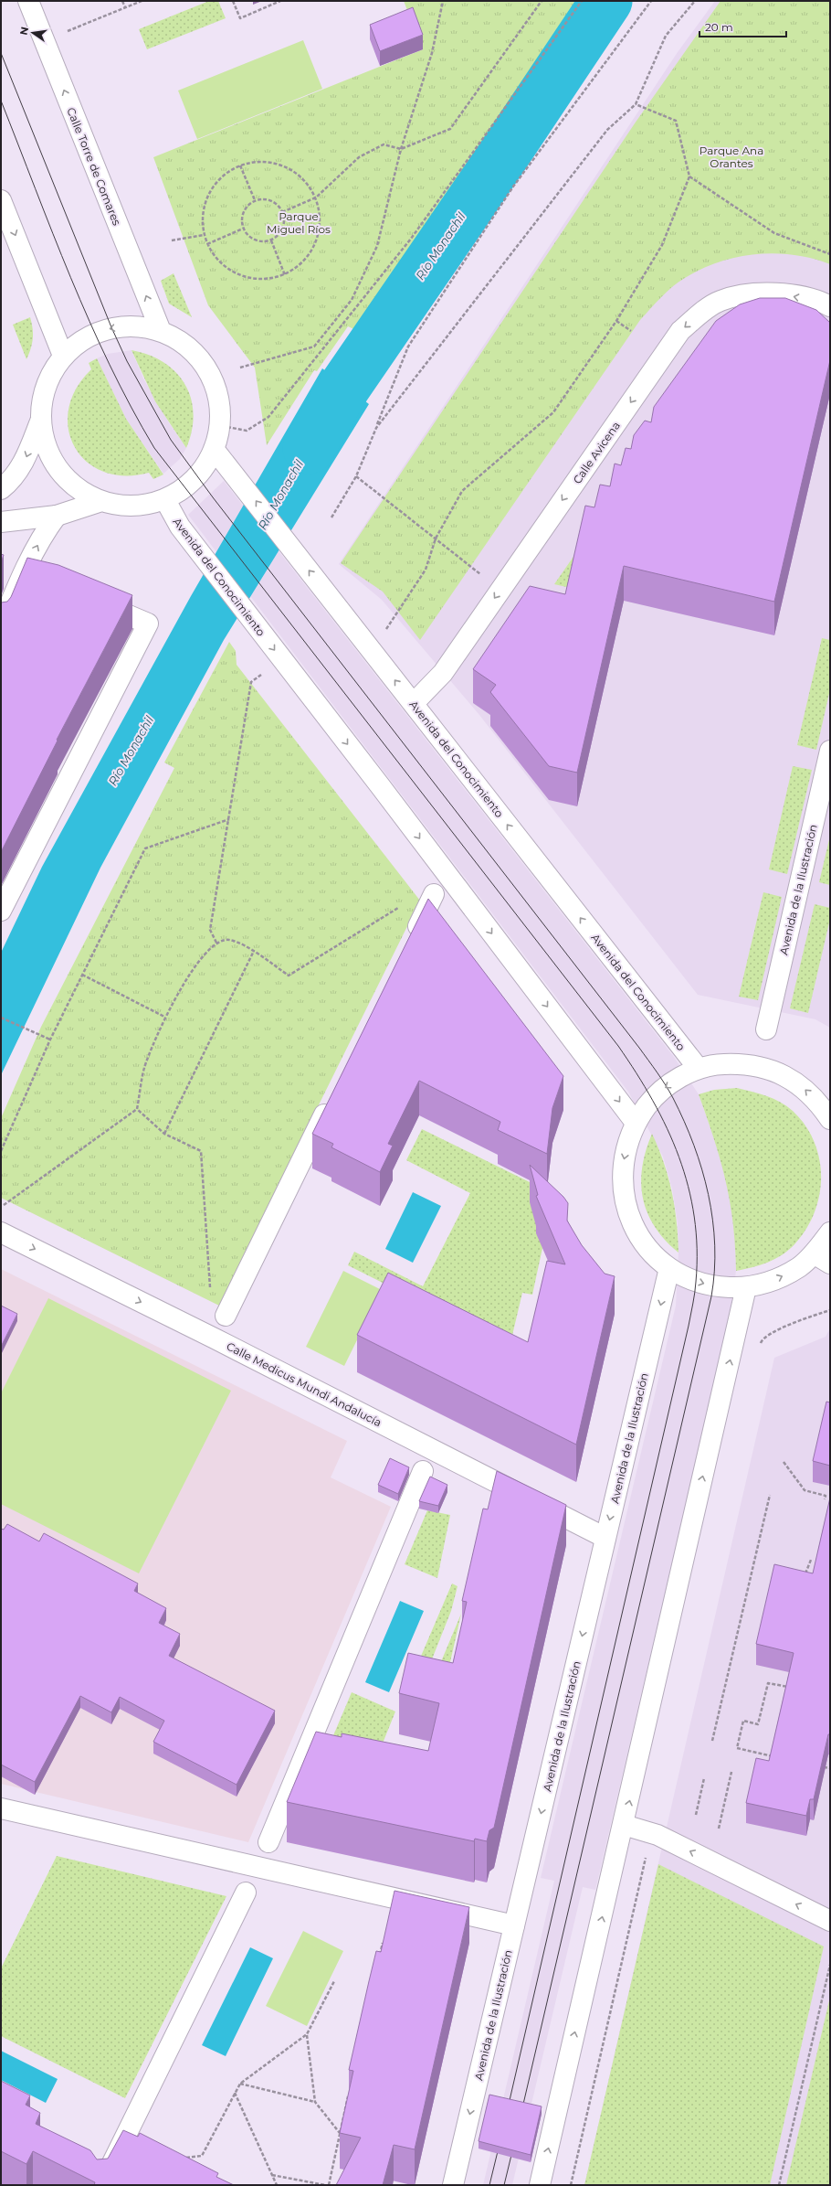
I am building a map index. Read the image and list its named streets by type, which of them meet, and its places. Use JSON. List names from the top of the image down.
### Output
{
  "streets": {
    "main road": [
      "Calle Torre de Comares",
      "Calle Avicena",
      "Avenida del Conocimiento",
      "Avenida de la Ilustración",
      "Calle Medicus Mundi Andalucía"
    ]
  },
  "crossings": [
    ["Calle Avicena", "Avenida del Conocimiento"],
    ["Avenida de la Ilustración", "Calle Medicus Mundi Andalucía"]
  ],
  "one_way": ["Calle Avicena", "Calle Medicus Mundi Andalucía"],
  "water": ["Río Monachil"],
  "parks": ["Parque Ana Orantes", "Parque Miguel Ríos"],
  "scale_bar": "20 m",
  "north": "left"
}
